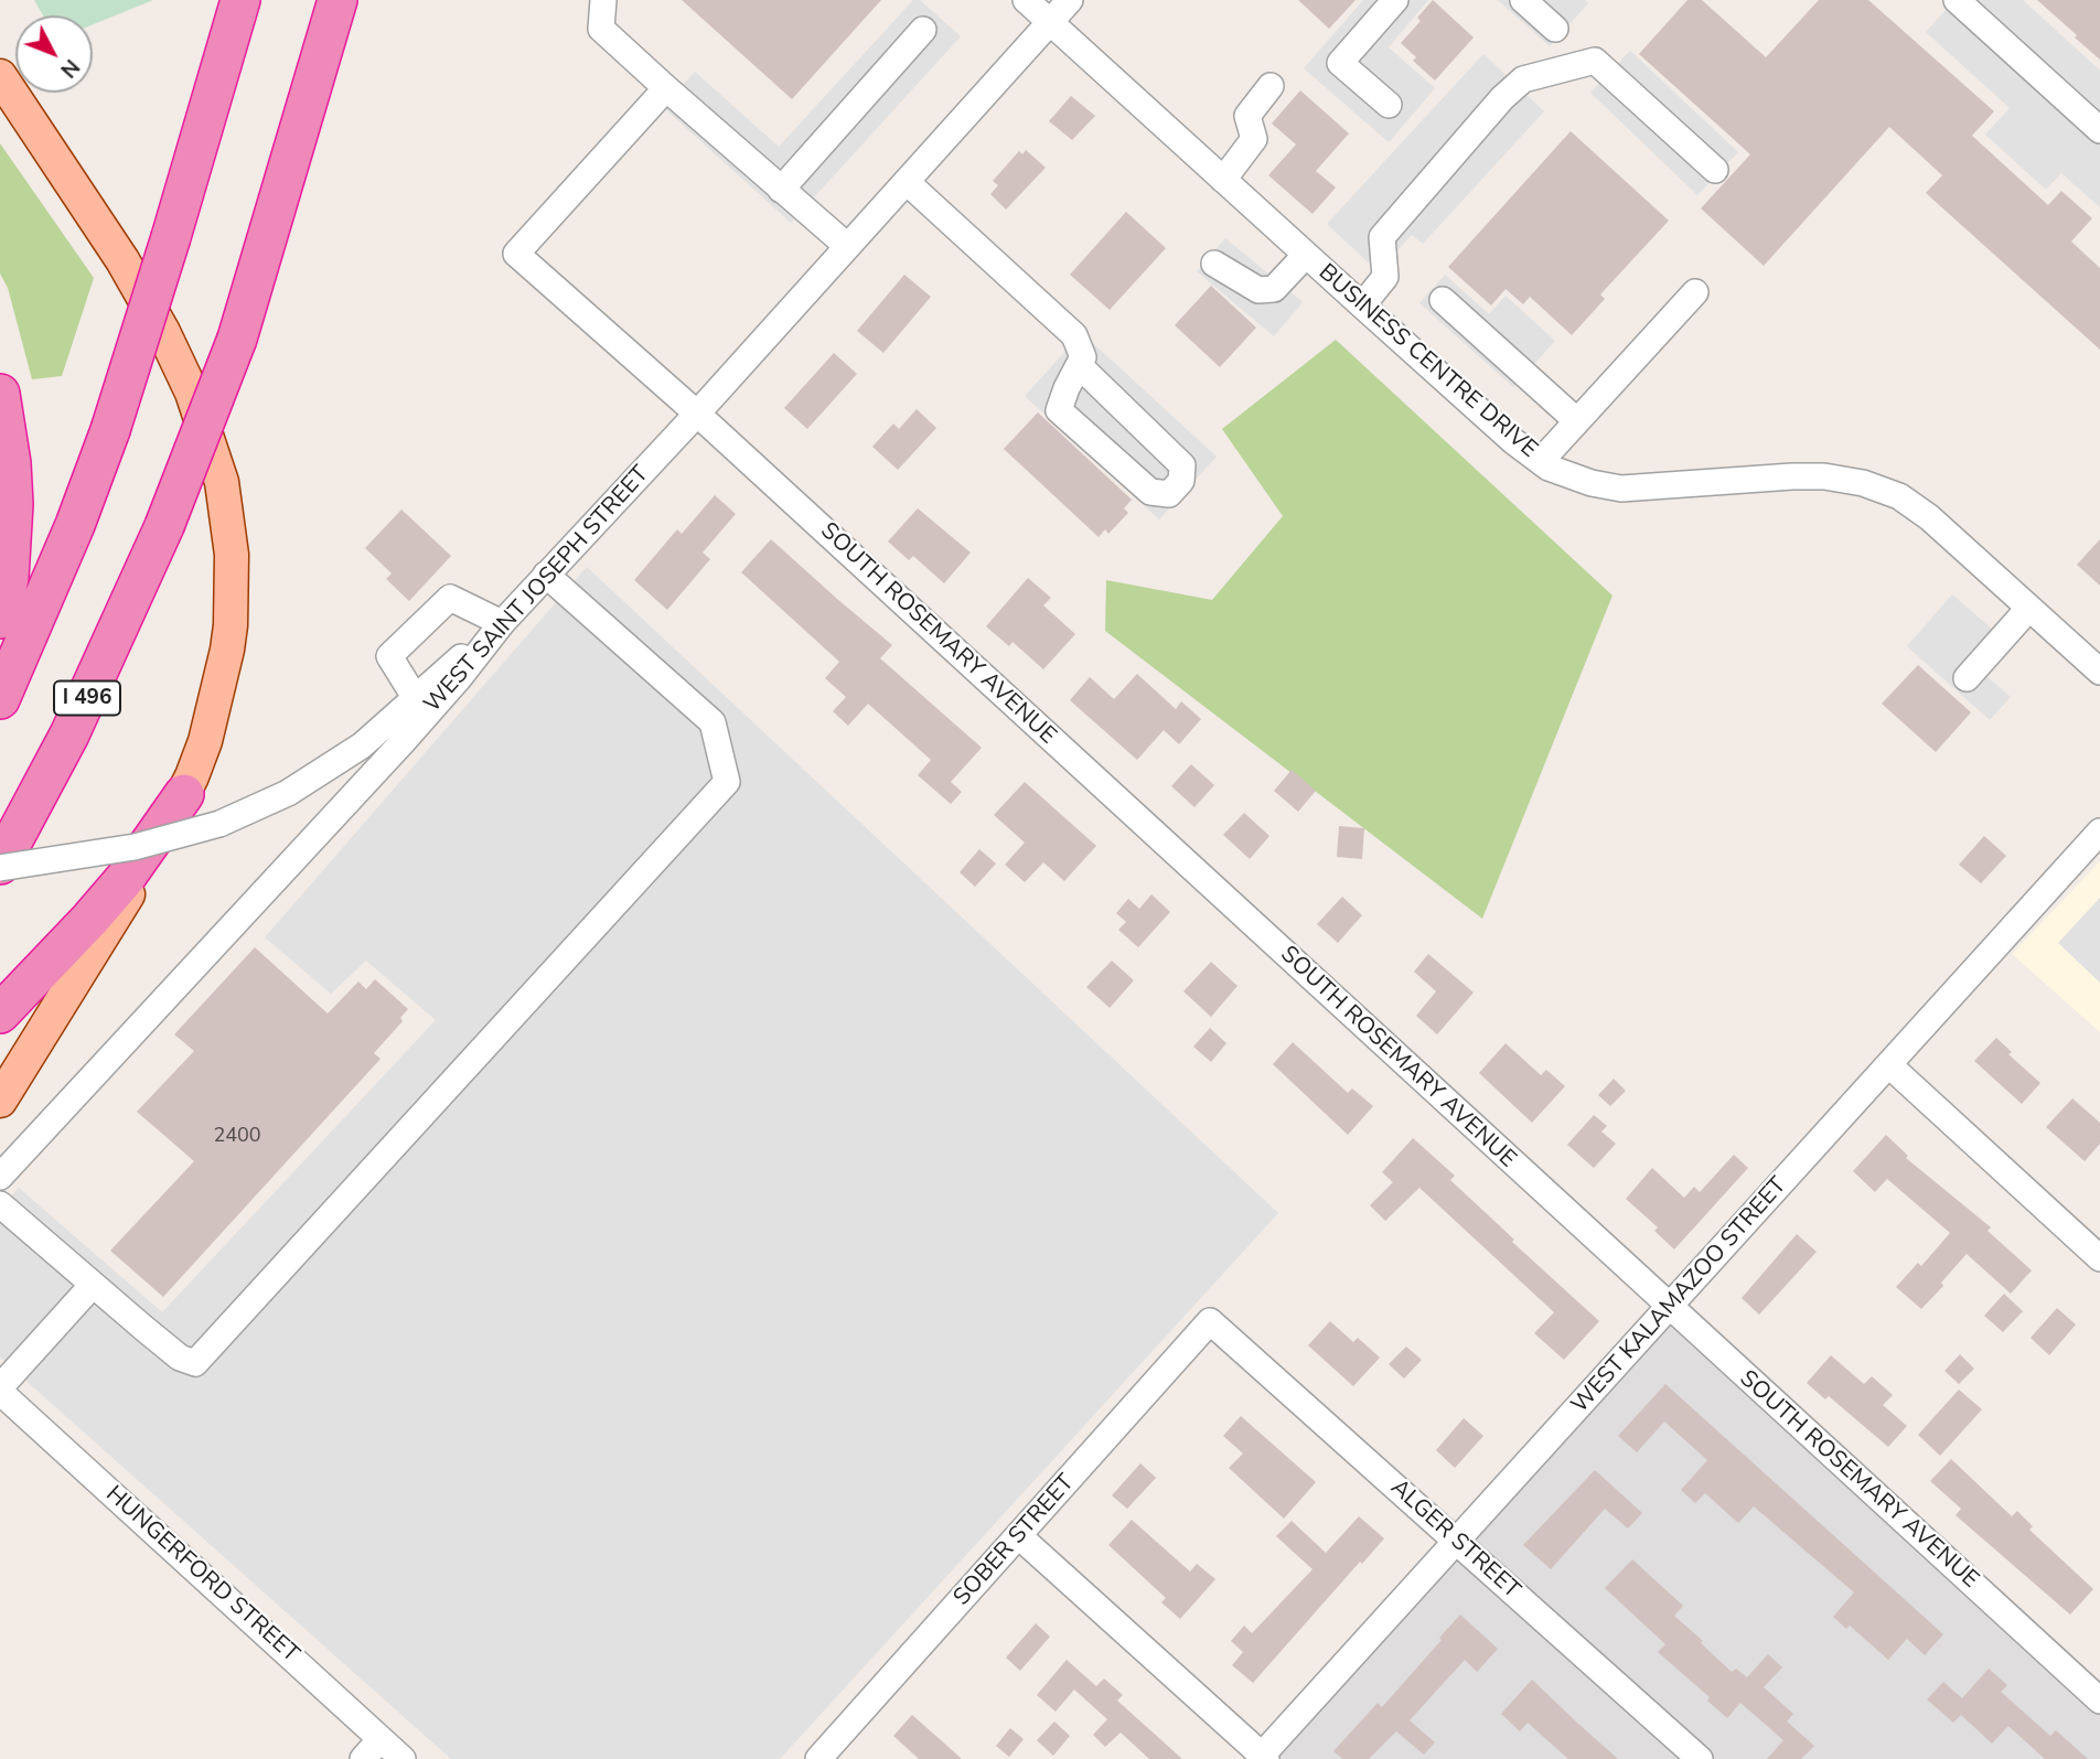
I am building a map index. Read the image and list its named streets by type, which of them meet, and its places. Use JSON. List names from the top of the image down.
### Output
{
  "streets": {
    "highway": ["I 496"],
    "street": [
      "BUSINESS CENTRE DRIVE",
      "WEST SAINT JOSEPH STREET",
      "SOUTH ROSEMARY AVENUE",
      "WEST KALAMAZOO STREET",
      "ALGER STREET",
      "SOBER STREET",
      "HUNGERFORD STREET"
    ]
  },
  "crossings": [
    ["BUSINESS CENTRE DRIVE", "WEST SAINT JOSEPH STREET"],
    ["WEST SAINT JOSEPH STREET", "SOUTH ROSEMARY AVENUE"],
    ["SOUTH ROSEMARY AVENUE", "WEST KALAMAZOO STREET"],
    ["WEST KALAMAZOO STREET", "ALGER STREET"],
    ["ALGER STREET", "SOBER STREET"]
  ],
  "house_numbers": ["2400"],
  "north": "bottom right"
}
